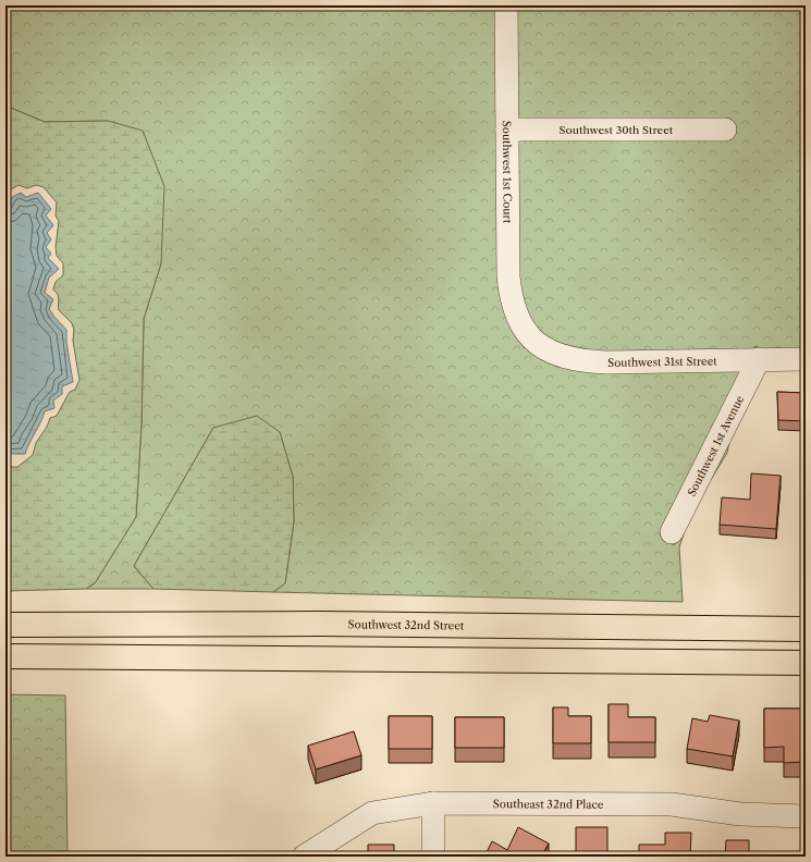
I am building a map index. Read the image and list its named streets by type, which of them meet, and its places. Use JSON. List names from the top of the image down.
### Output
{
  "streets": {
    "main road": ["Southwest 32nd Street"],
    "street": [
      "Southwest 30th Street",
      "Southwest 1st Court",
      "Southwest 31st Street",
      "Southwest 1st Avenue",
      "Southeast 32nd Place"
    ]
  },
  "crossings": [
    ["Southwest 30th Street", "Southwest 1st Court"],
    ["Southwest 1st Court", "Southwest 31st Street"],
    ["Southwest 31st Street", "Southwest 1st Avenue"]
  ]
}
